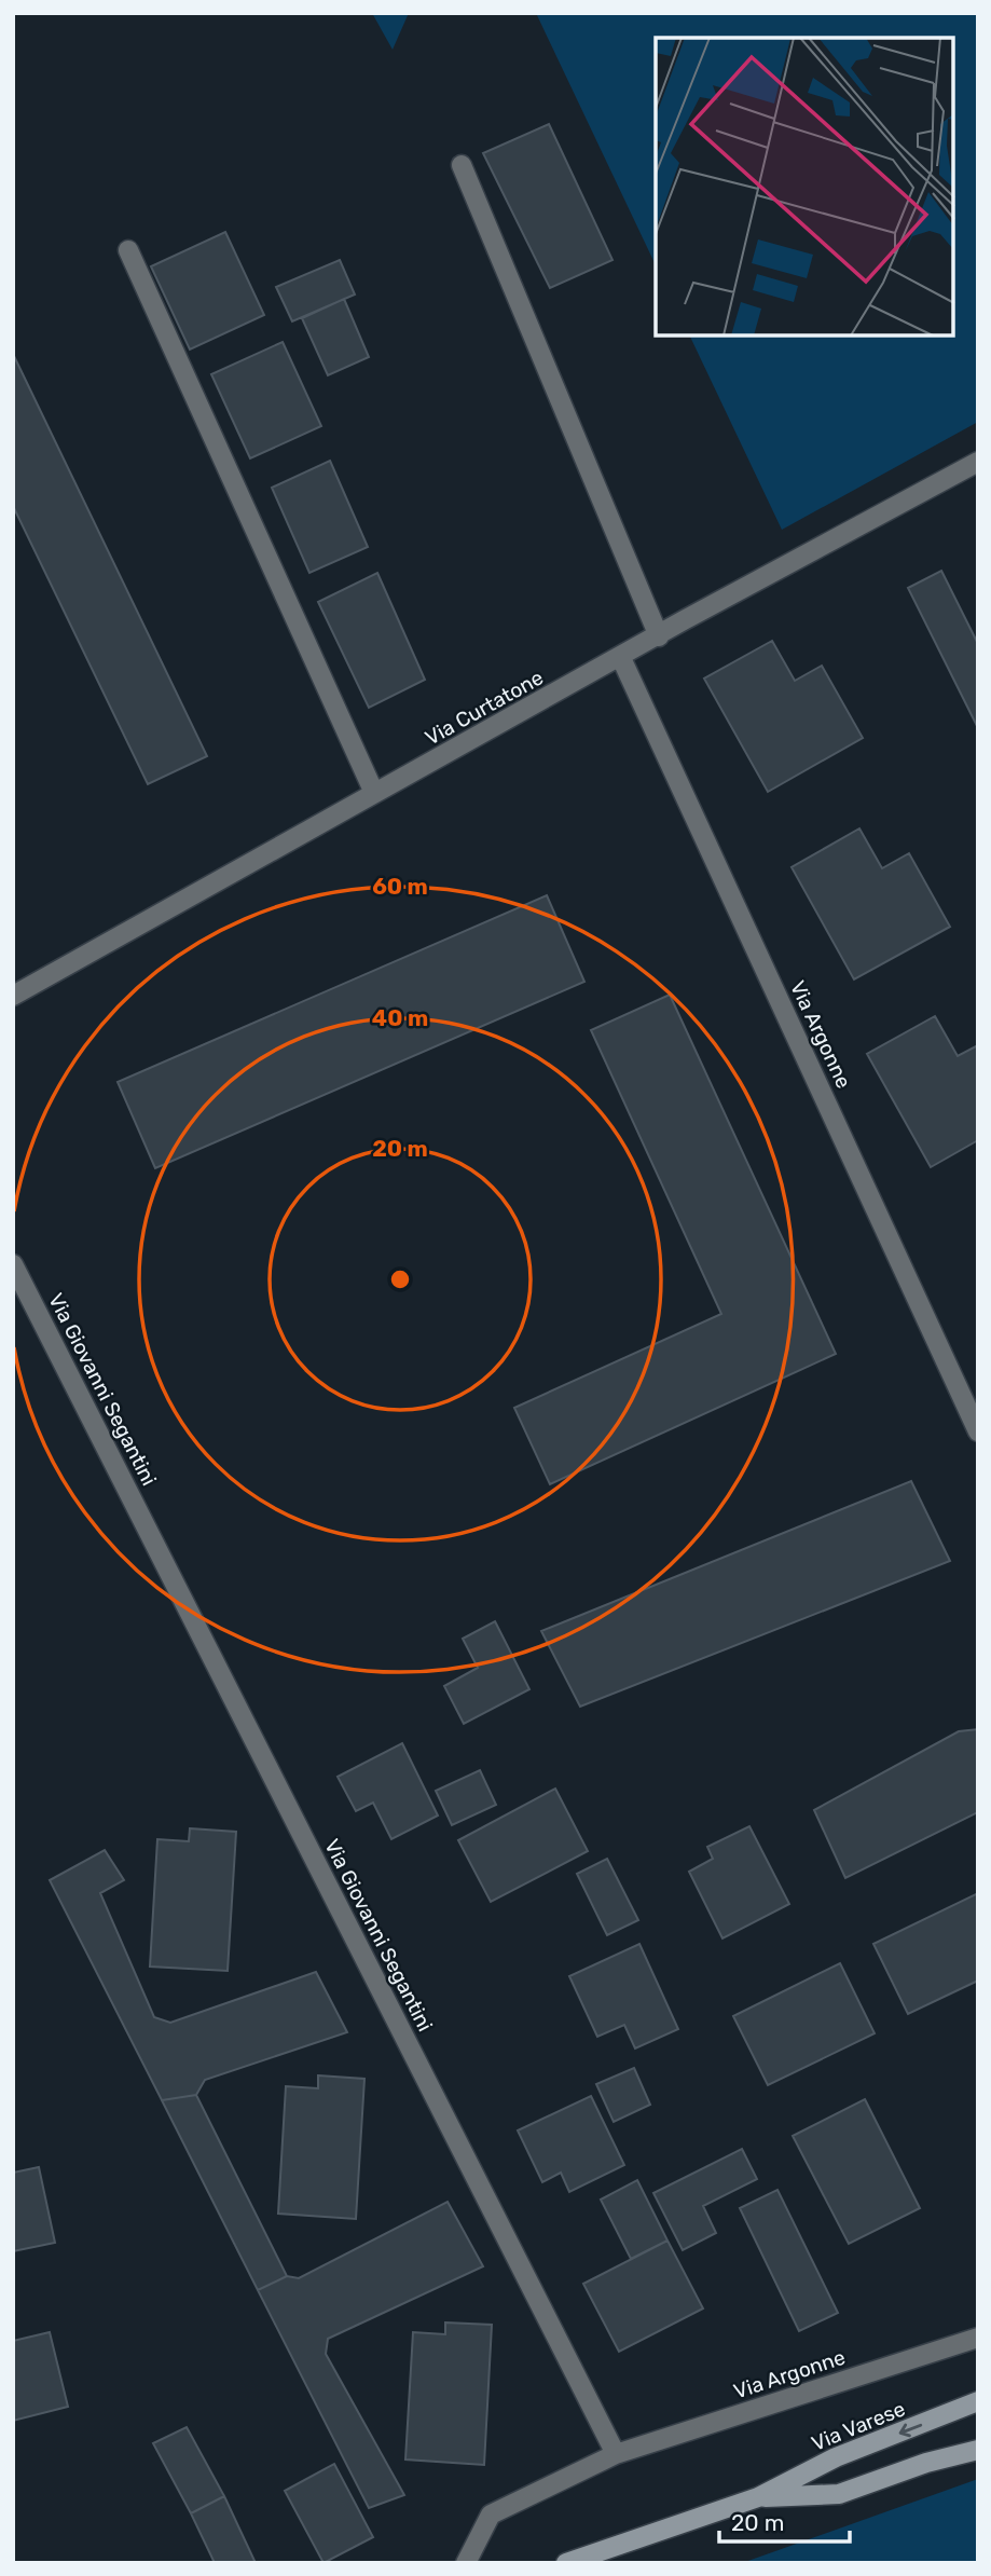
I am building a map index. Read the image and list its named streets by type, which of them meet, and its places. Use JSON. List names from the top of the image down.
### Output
{
  "streets": {
    "main road": ["Via Varese"],
    "street": ["Via Curtatone", "Via Argonne", "Via Giovanni Segantini"]
  },
  "crossings": [
    ["Via Curtatone", "Via Argonne"],
    ["Via Argonne", "Via Giovanni Segantini"]
  ],
  "scale_bar": "20 m",
  "rings": ["60 m", "40 m", "20 m"]
}
